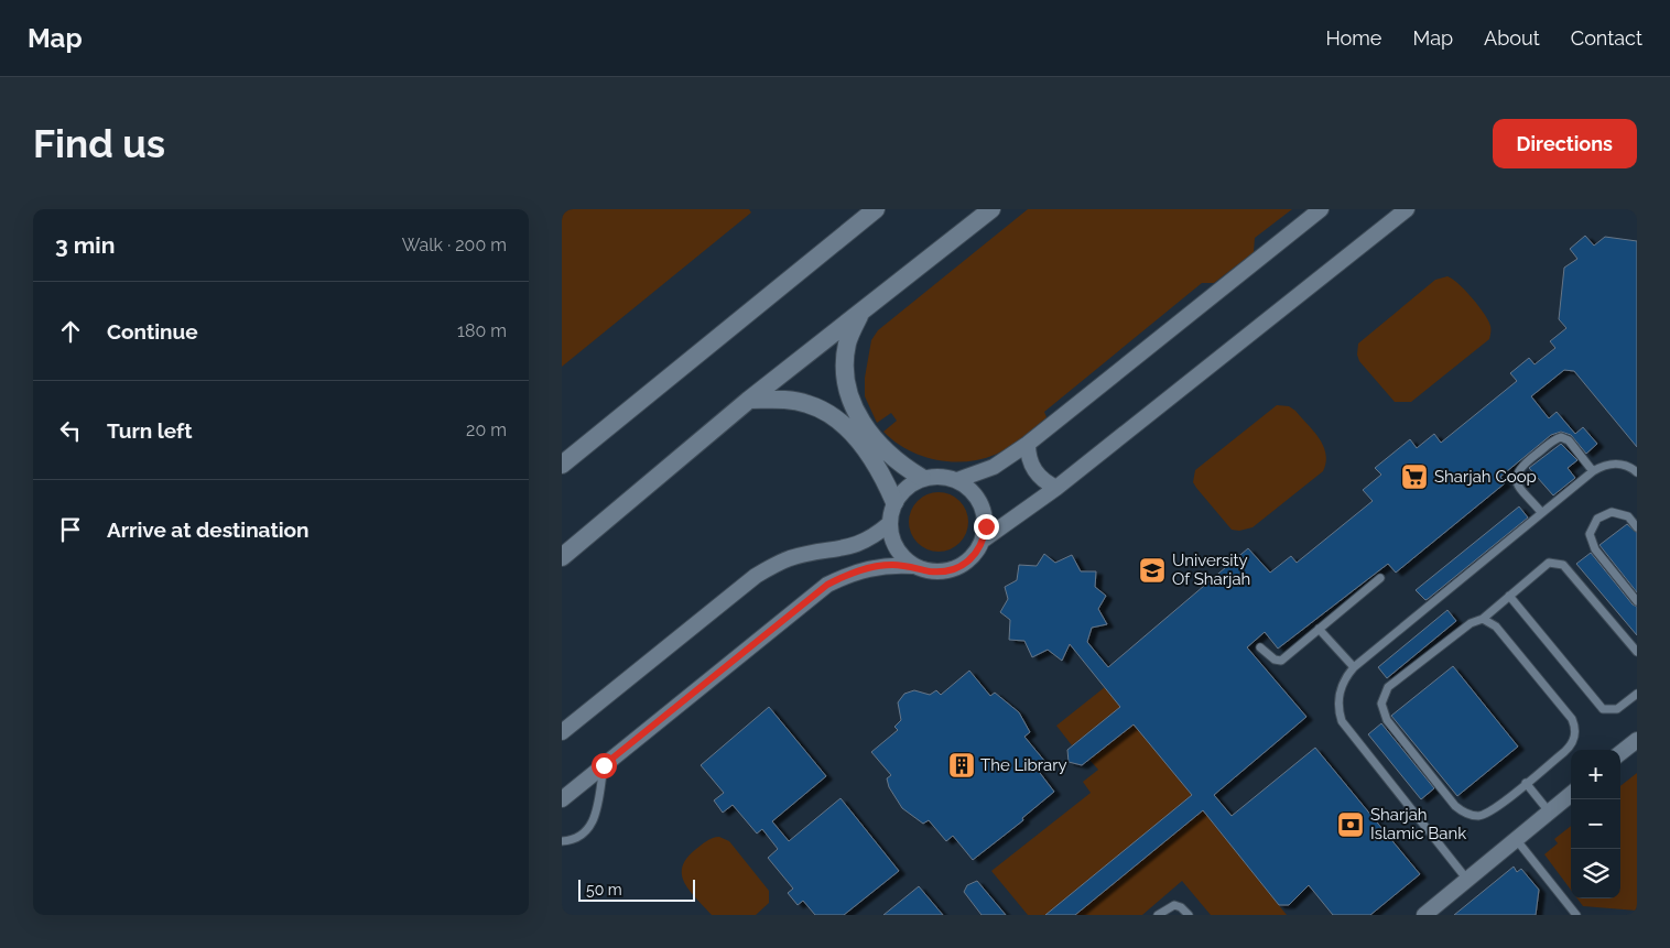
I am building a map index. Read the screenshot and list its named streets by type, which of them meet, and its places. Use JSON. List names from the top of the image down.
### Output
{
  "places": {
    "supermarket": ["Sharjah Coop"],
    "school or university": ["University Of Sharjah"],
    "building": ["The Library"],
    "bank": ["Sharjah Islamic Bank"]
  },
  "scale_bar": "50 m",
  "page": {
    "header": "Map",
    "nav": [
      "Home",
      "Map",
      "About",
      "Contact"
    ],
    "buttons": "Directions",
    "title": "Find us",
    "heading": ["3 min", "Walk · 200 m"],
    "list": [
      ["Continue", "180 m"],
      ["Turn left", "20 m"],
      "Arrive at destination"
    ],
    "map_buttons": ["+", "−"],
    "scale": "50 m"
  }
}
